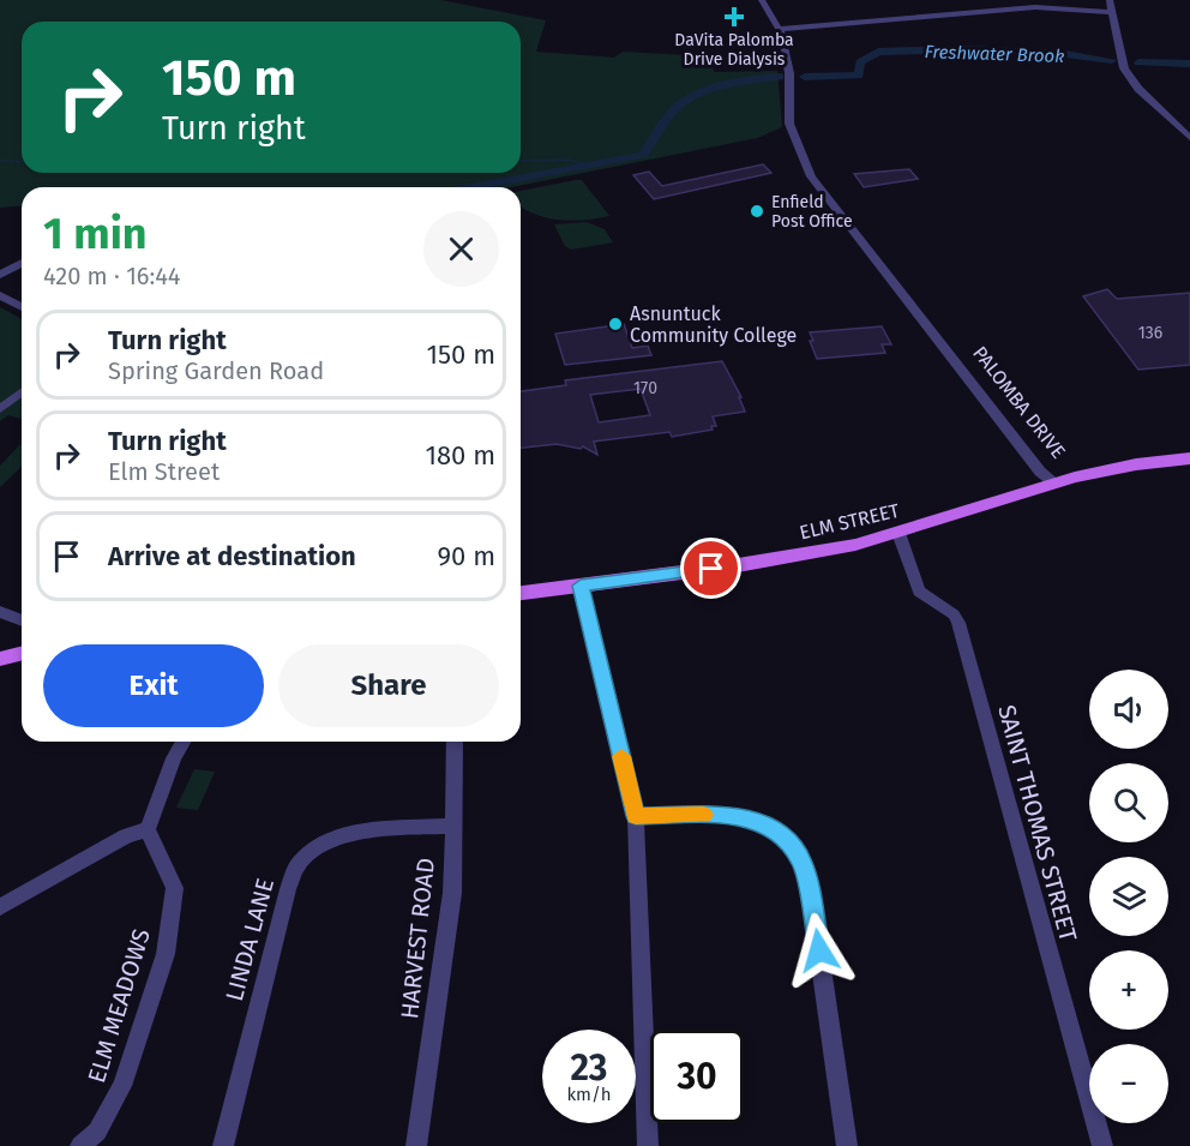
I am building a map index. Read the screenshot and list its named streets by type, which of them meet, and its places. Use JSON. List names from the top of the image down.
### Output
{
  "streets": {
    "main road": ["ELM STREET"],
    "street": [
      "PALOMBA DRIVE",
      "SAINT THOMAS STREET",
      "HARVEST ROAD",
      "LINDA LANE",
      "ELM MEADOWS"
    ]
  },
  "crossings": [
    ["PALOMBA DRIVE", "ELM STREET"],
    ["ELM STREET", "SAINT THOMAS STREET"],
    ["HARVEST ROAD", "LINDA LANE"]
  ],
  "water": ["Freshwater Brook"],
  "places": {
    "health": ["DaVita Palomba Drive Dialysis"],
    "other": ["Enfield Post Office", "Asnuntuck Community College"]
  },
  "house_numbers": ["136", "170"],
  "page": {
    "turn": ["150 m", "Turn right"],
    "heading": ["1 min", "420 m · 16:44"],
    "list": [
      {
        "name": "Turn right",
        "note": "Spring Garden Road",
        "value": "150 m"
      },
      {
        "name": "Turn right",
        "note": "Elm Street",
        "value": "180 m"
      },
      {
        "name": "Arrive at destination",
        "value": "90 m"
      }
    ],
    "buttons": ["Exit", "Share"],
    "map_buttons": ["+", "−"],
    "speed": "23 km/h",
    "limit": "30"
  }
}
